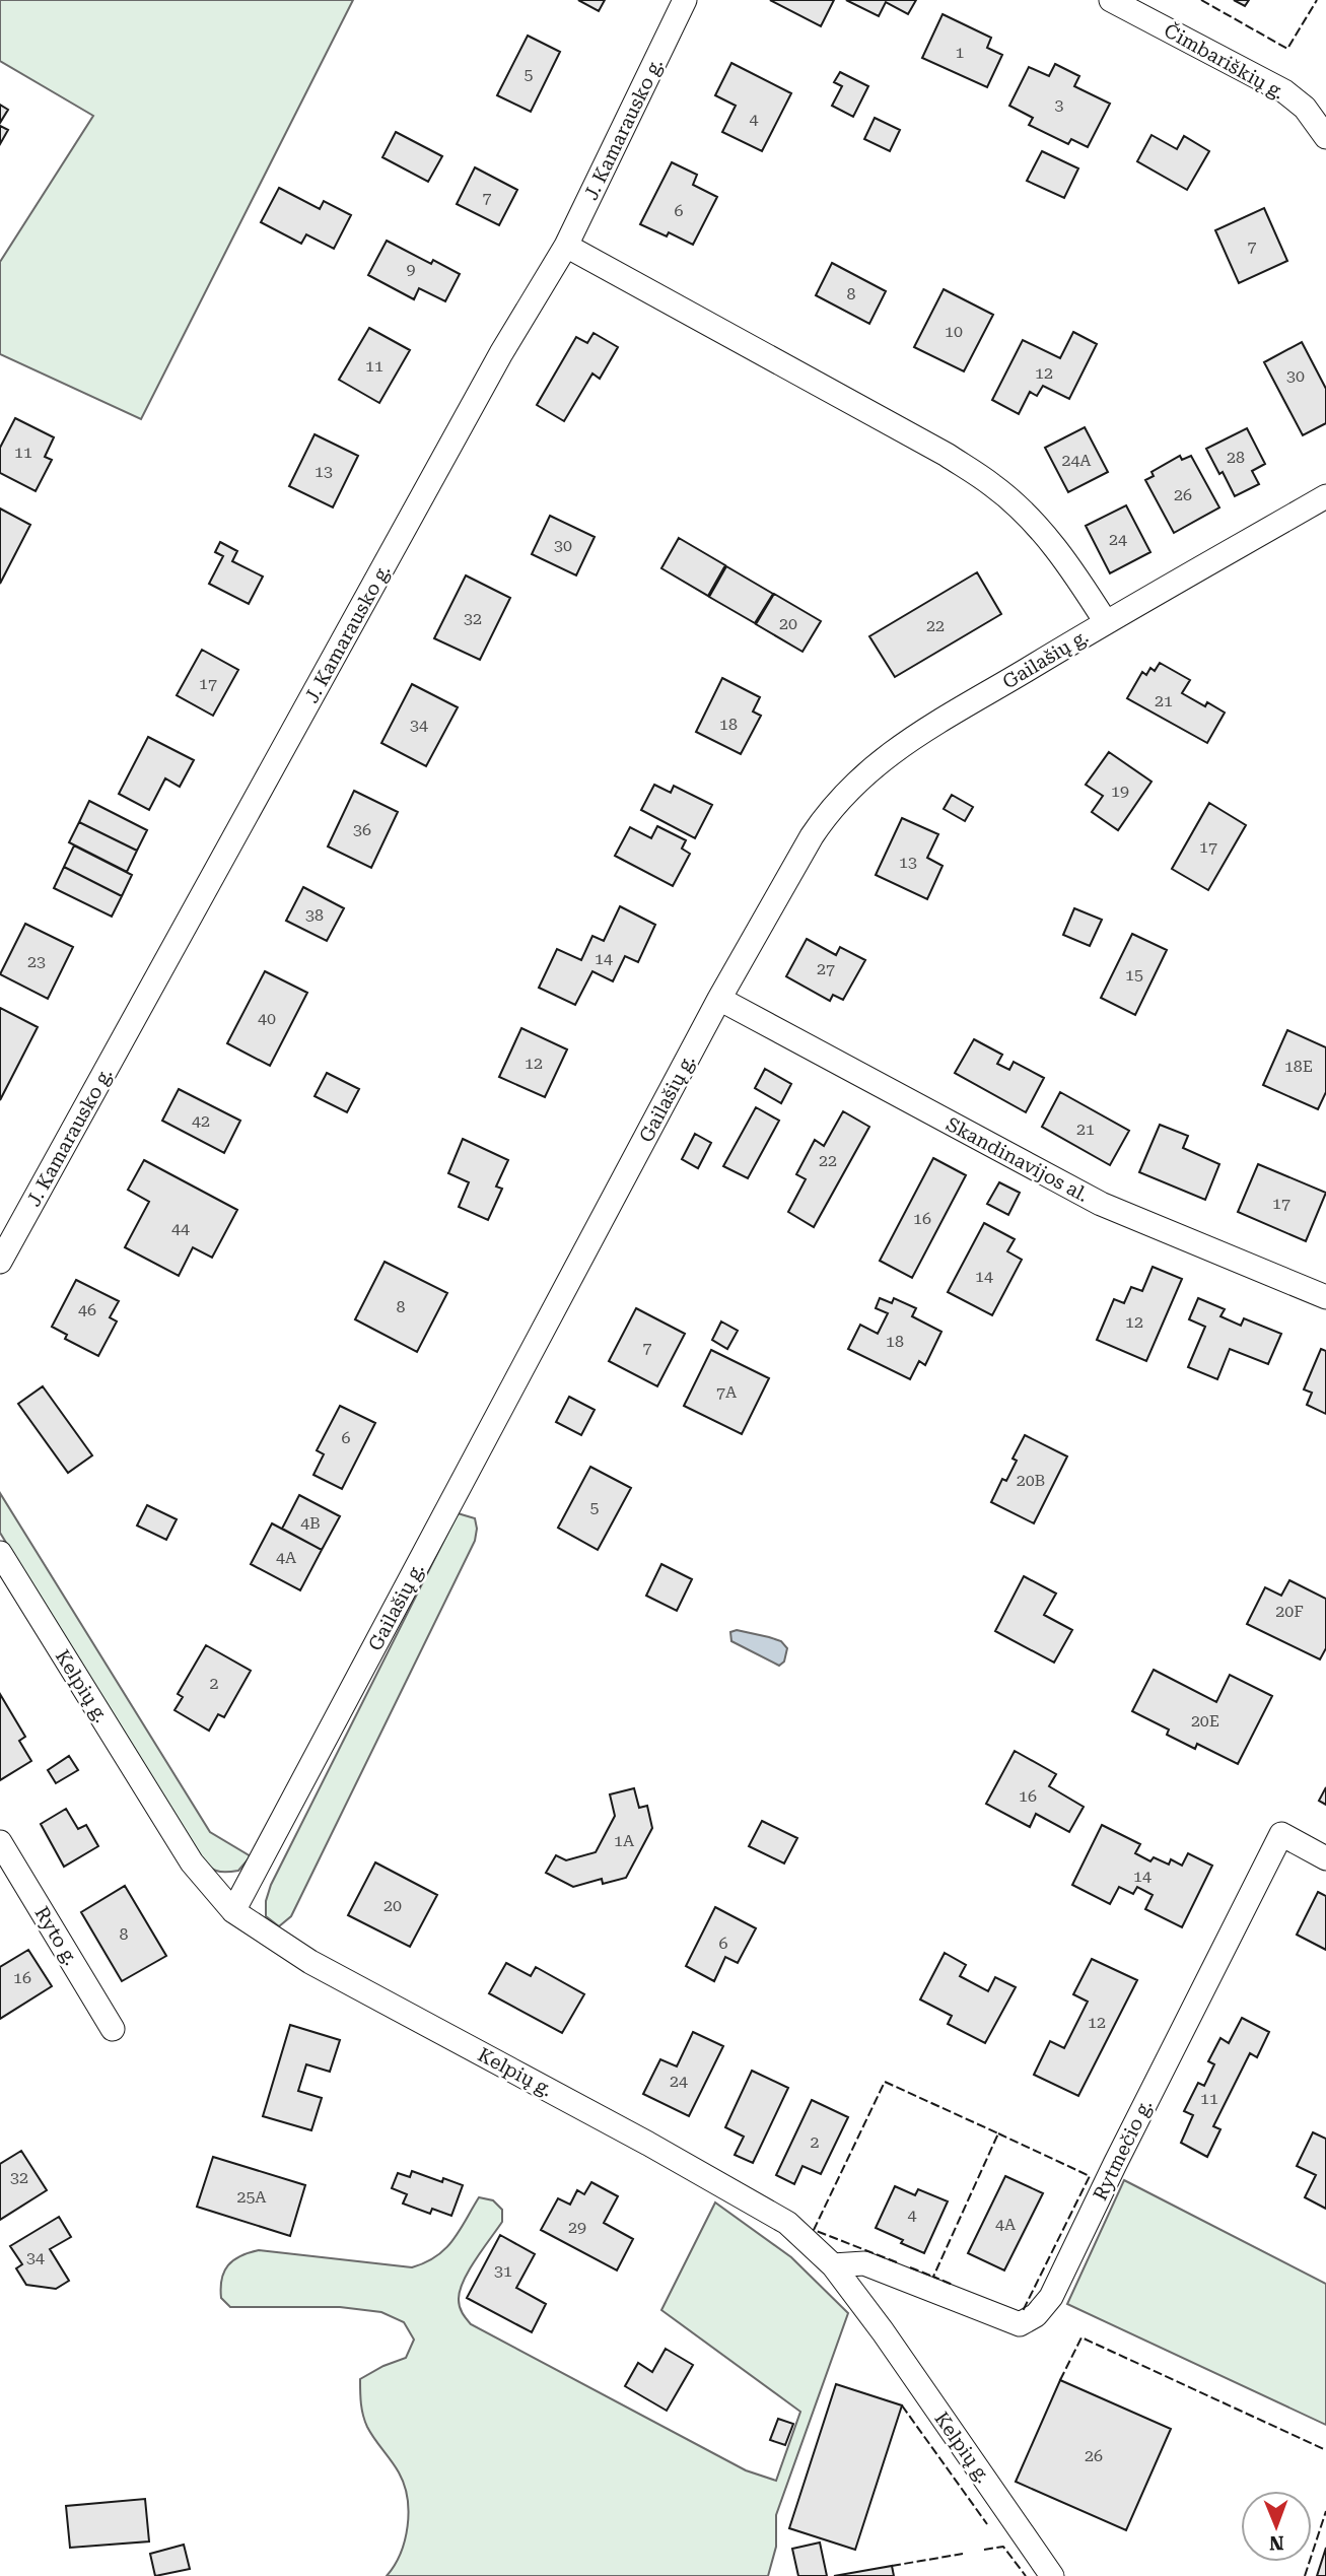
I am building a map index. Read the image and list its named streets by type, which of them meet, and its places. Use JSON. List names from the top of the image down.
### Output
{
  "streets": {
    "street": [
      "Čimbariškių g.",
      "J. Kamarausko g.",
      "Gailašių g.",
      "Skandinavijos al.",
      "Kelpių g.",
      "Ryto g.",
      "Rytmečio g."
    ]
  },
  "crossings": [
    ["Gailašių g.", "Skandinavijos al."],
    ["Gailašių g.", "Kelpių g."],
    ["Kelpių g.", "Rytmečio g."]
  ],
  "house_numbers": [
    "1",
    "5",
    "3",
    "4",
    "7",
    "6",
    "7",
    "9",
    "8",
    "10",
    "11",
    "12",
    "30",
    "11",
    "28",
    "24A",
    "13",
    "26",
    "24",
    "30",
    "32",
    "20",
    "22",
    "17",
    "21",
    "18",
    "34",
    "19",
    "36",
    "17",
    "13",
    "38",
    "14",
    "23",
    "27",
    "15",
    "40",
    "12",
    "18E",
    "42",
    "21",
    "22",
    "17",
    "16",
    "44",
    "14",
    "8",
    "46",
    "12",
    "18",
    "7",
    "7A",
    "6",
    "20B",
    "5",
    "4B",
    "4A",
    "20F",
    "2",
    "20E",
    "16",
    "1A",
    "14",
    "20",
    "8",
    "6",
    "16",
    "12",
    "24",
    "11",
    "2",
    "32",
    "25A",
    "4",
    "4A",
    "29",
    "34",
    "31",
    "26"
  ],
  "north": "bottom"
}
